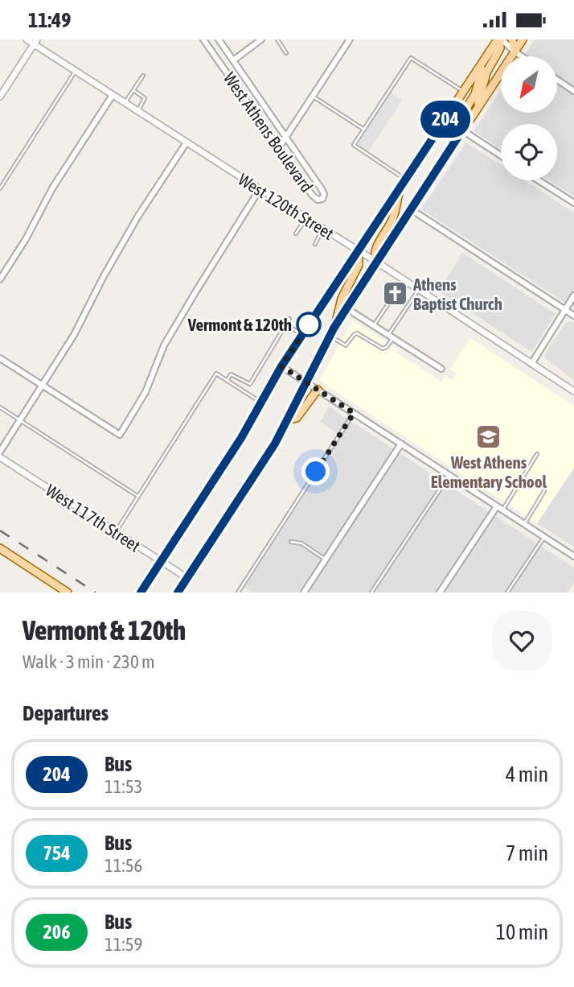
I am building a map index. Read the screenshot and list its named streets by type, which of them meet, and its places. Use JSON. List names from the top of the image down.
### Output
{
  "streets": {
    "street": ["West Athens Boulevard", "West 120th Street", "West 117th Street"]
  },
  "places": {
    "church": ["Athens Baptist Church"],
    "other": ["Vermont & 120th"],
    "school or university": ["West Athens Elementary School"]
  },
  "lines": ["bus line 204"],
  "north": "bottom left",
  "page": {
    "status": "11:49",
    "on_map": "204",
    "heading": [
      ["Vermont & 120th", "Walk · 3 min · 230 m"],
      "Departures"
    ],
    "list": [
      {
        "mark": "204",
        "name": "Bus",
        "note": "11:53",
        "value": "4 min"
      },
      {
        "mark": "754",
        "name": "Bus",
        "note": "11:56",
        "value": "7 min"
      },
      {
        "mark": "206",
        "name": "Bus",
        "note": "11:59",
        "value": "10 min"
      }
    ]
  }
}
